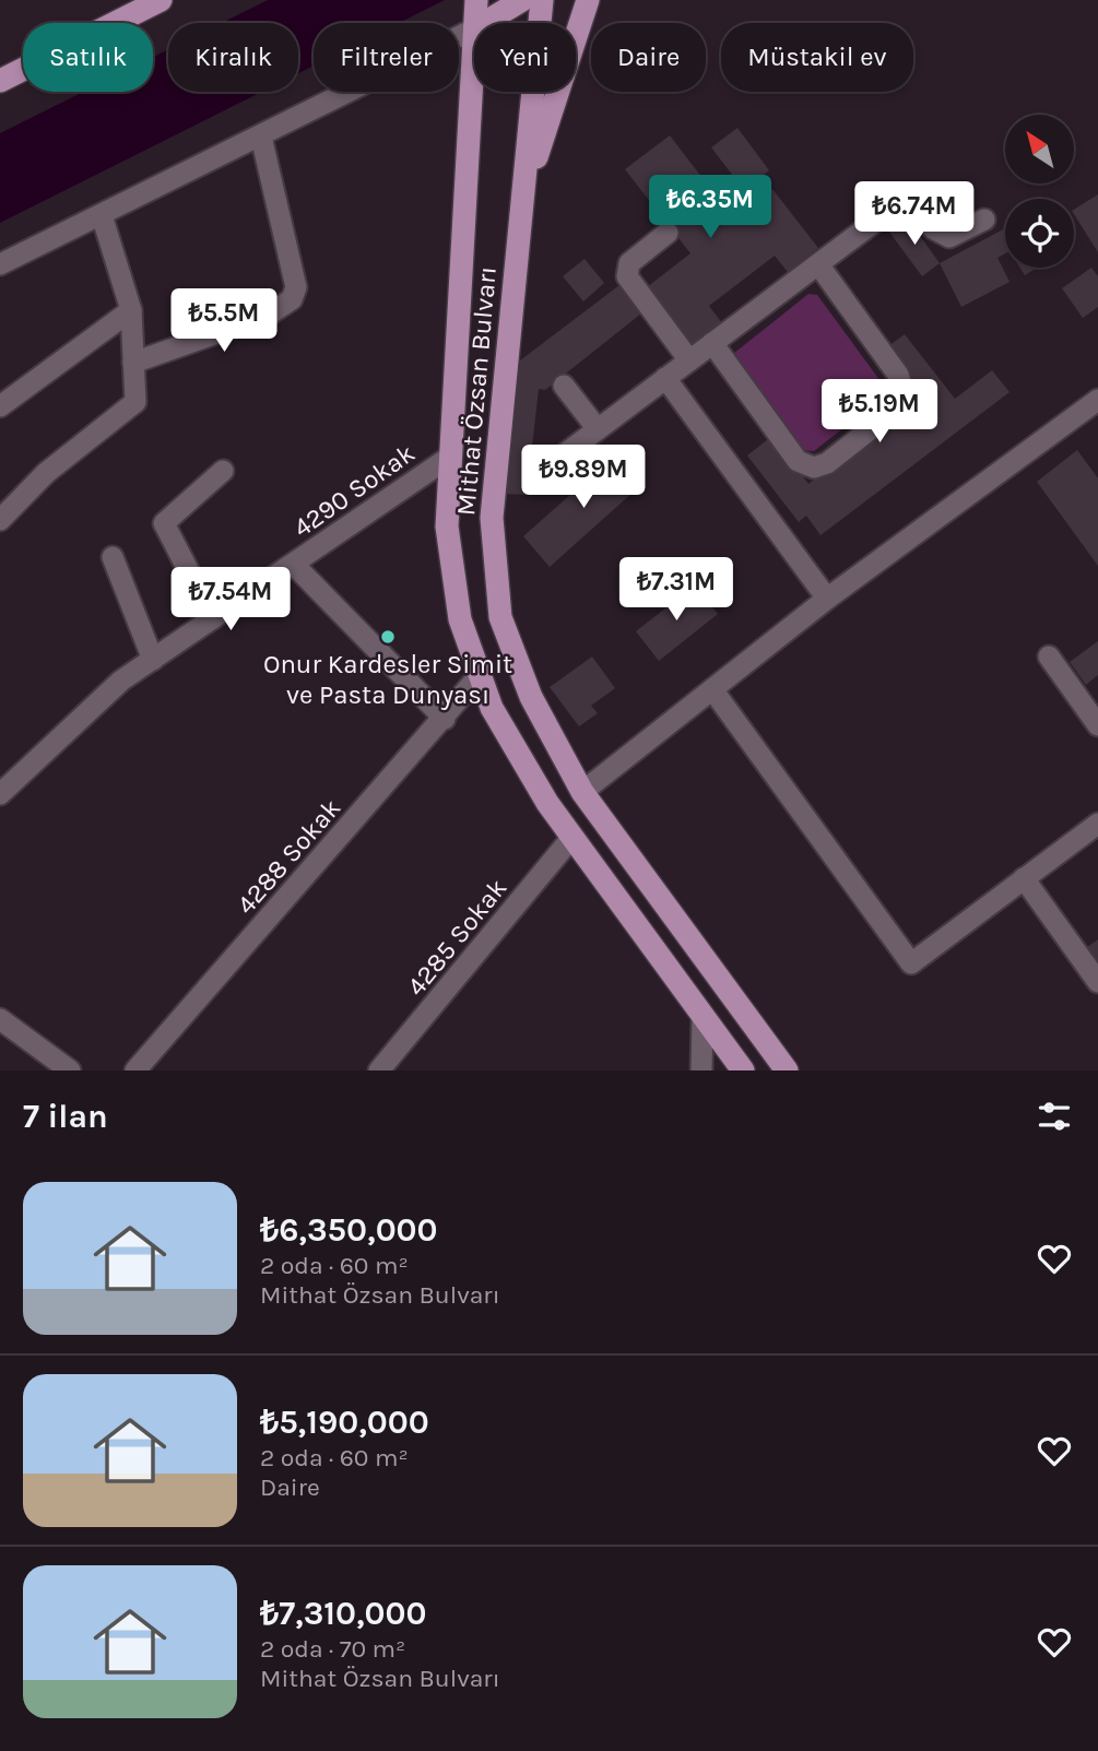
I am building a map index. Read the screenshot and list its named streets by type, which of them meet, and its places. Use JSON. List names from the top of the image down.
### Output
{
  "streets": {
    "main road": ["Mithat Özsan Bulvarı"],
    "street": ["4290 Sokak", "4288 Sokak", "4285 Sokak"]
  },
  "crossings": [
    ["Mithat Özsan Bulvarı", "4290 Sokak"],
    ["Mithat Özsan Bulvarı", "4288 Sokak"],
    ["Mithat Özsan Bulvarı", "4285 Sokak"]
  ],
  "places": ["Onur Kardesler Simit ve Pasta Dunyası"],
  "north": "top left",
  "page": {
    "chip": [
      "Satılık",
      "Kiralık",
      "Filtreler",
      "Yeni",
      "Daire",
      "Müstakil ev"
    ],
    "price": [
      "₺6.35M",
      "₺6.74M",
      "₺5.5M",
      "₺5.19M",
      "₺9.89M",
      "₺7.31M",
      "₺7.54M"
    ],
    "heading": "7 ilan",
    "list": [
      {
        "name": "₺6,350,000",
        "note": "2 oda · 60 m² · Mithat Özsan Bulvarı"
      },
      {
        "name": "₺5,190,000",
        "note": "2 oda · 60 m² · Daire"
      },
      {
        "name": "₺7,310,000",
        "note": "2 oda · 70 m² · Mithat Özsan Bulvarı"
      }
    ]
  }
}
